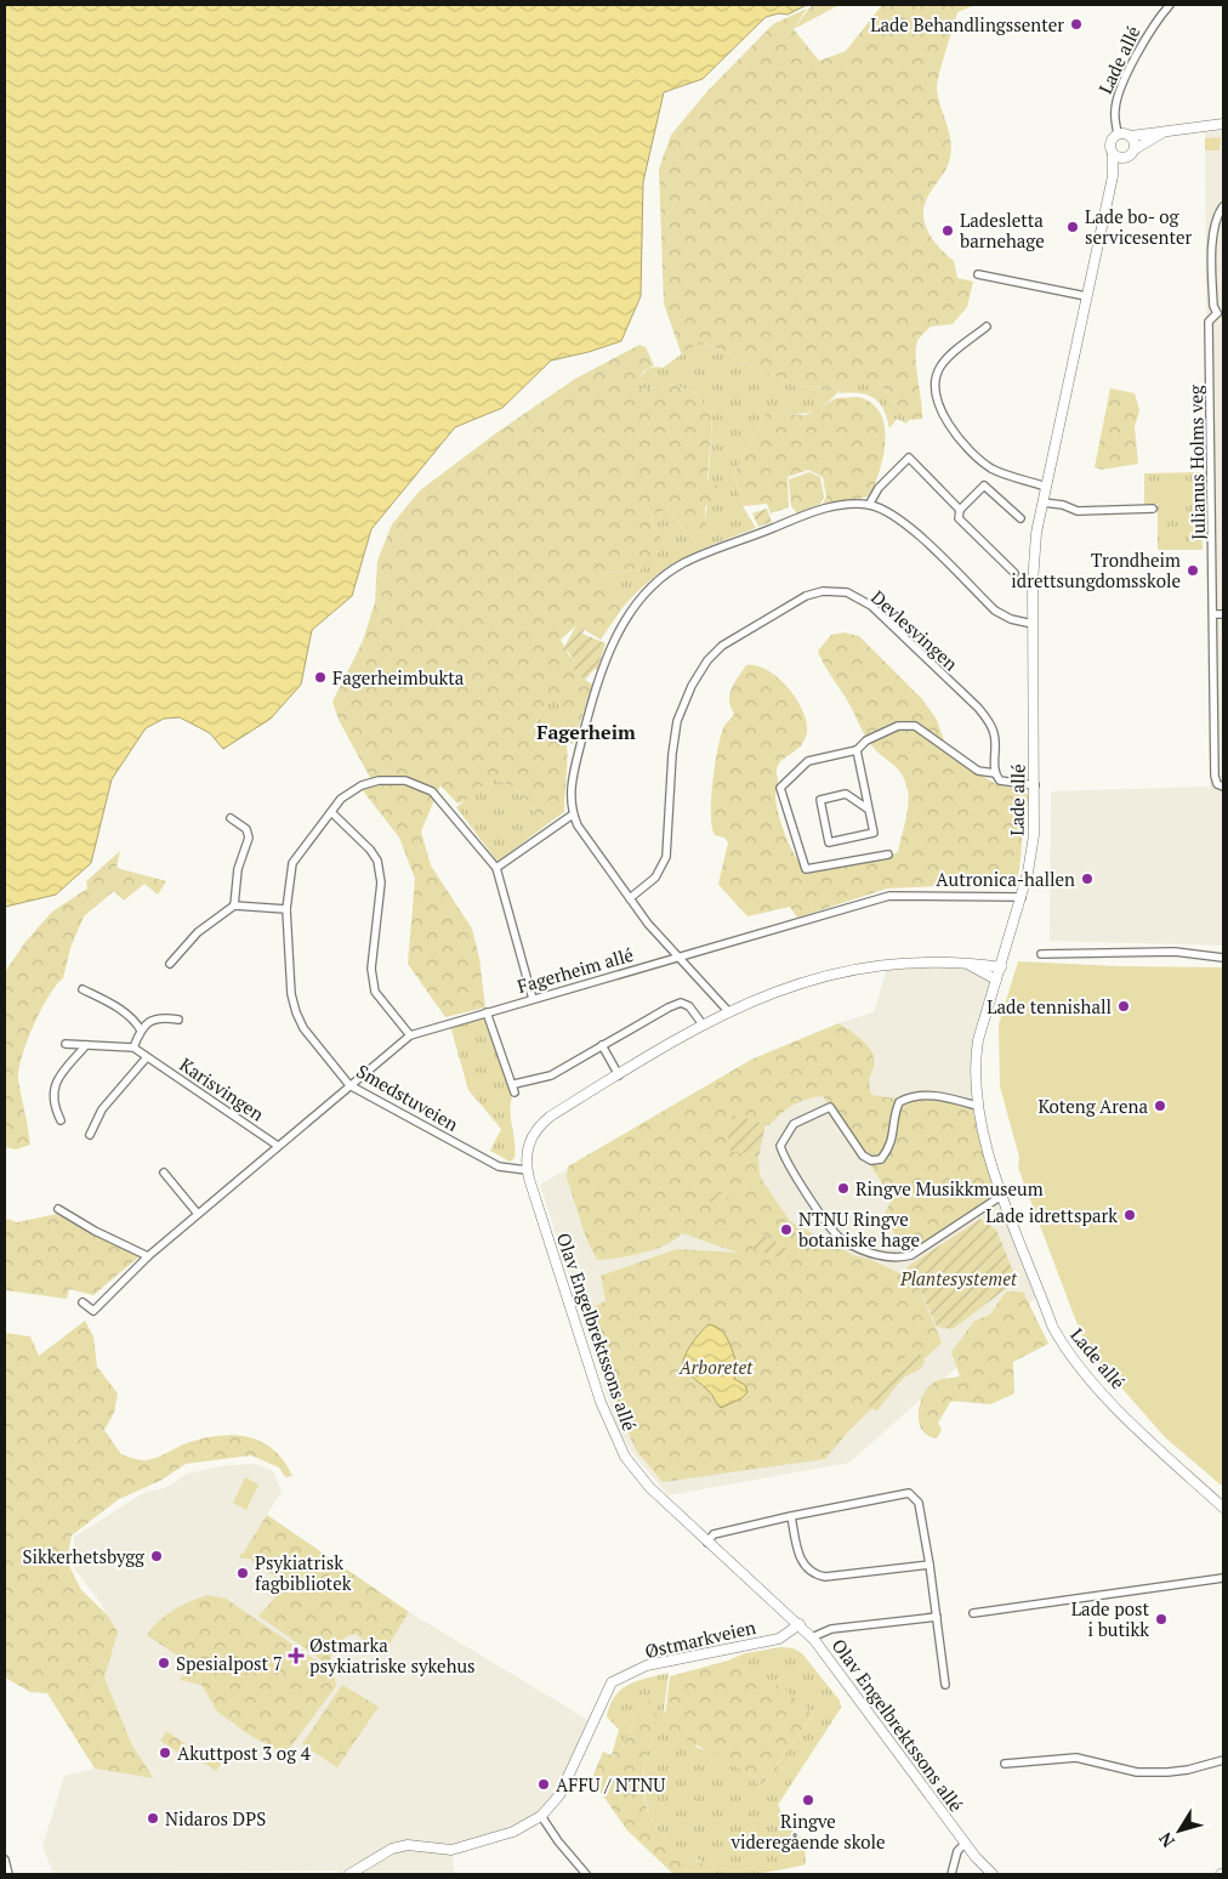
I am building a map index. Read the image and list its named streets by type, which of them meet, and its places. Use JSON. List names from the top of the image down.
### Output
{
  "streets": {
    "street": [
      "Lade allé",
      "Julianus Holms veg",
      "Devlesvingen",
      "Fagerheim allé",
      "Karisvingen",
      "Smedstuveien",
      "Olav Engelbrektssons allé",
      "Østmarkveien"
    ]
  },
  "crossings": [
    ["Lade allé", "Fagerheim allé"],
    ["Lade allé", "Olav Engelbrektssons allé"],
    ["Fagerheim allé", "Karisvingen"],
    ["Fagerheim allé", "Smedstuveien"],
    ["Smedstuveien", "Olav Engelbrektssons allé"],
    ["Olav Engelbrektssons allé", "Østmarkveien"]
  ],
  "districts": ["Fagerheim"],
  "parks": ["Plantesystemet", "Arboretet"],
  "places": {
    "other": [
      "Lade Behandlingssenter",
      "Lade bo- og servicesenter",
      "Ladesletta barnehage",
      "Trondheim idrettsungdomsskole",
      "Fagerheimbukta",
      "Autronica-hallen",
      "Lade tennishall",
      "Koteng Arena",
      "Ringve Musikkmuseum",
      "Lade idrettspark",
      "NTNU Ringve botaniske hage",
      "Sikkerhetsbygg",
      "Psykiatrisk fagbibliotek",
      "Lade post i butikk",
      "Spesialpost 7",
      "Akuttpost 3 og 4",
      "AFFU / NTNU",
      "Ringve videregående skole",
      "Nidaros DPS"
    ],
    "health": ["Østmarka psykiatriske sykehus"]
  },
  "north": "bottom left"
}
